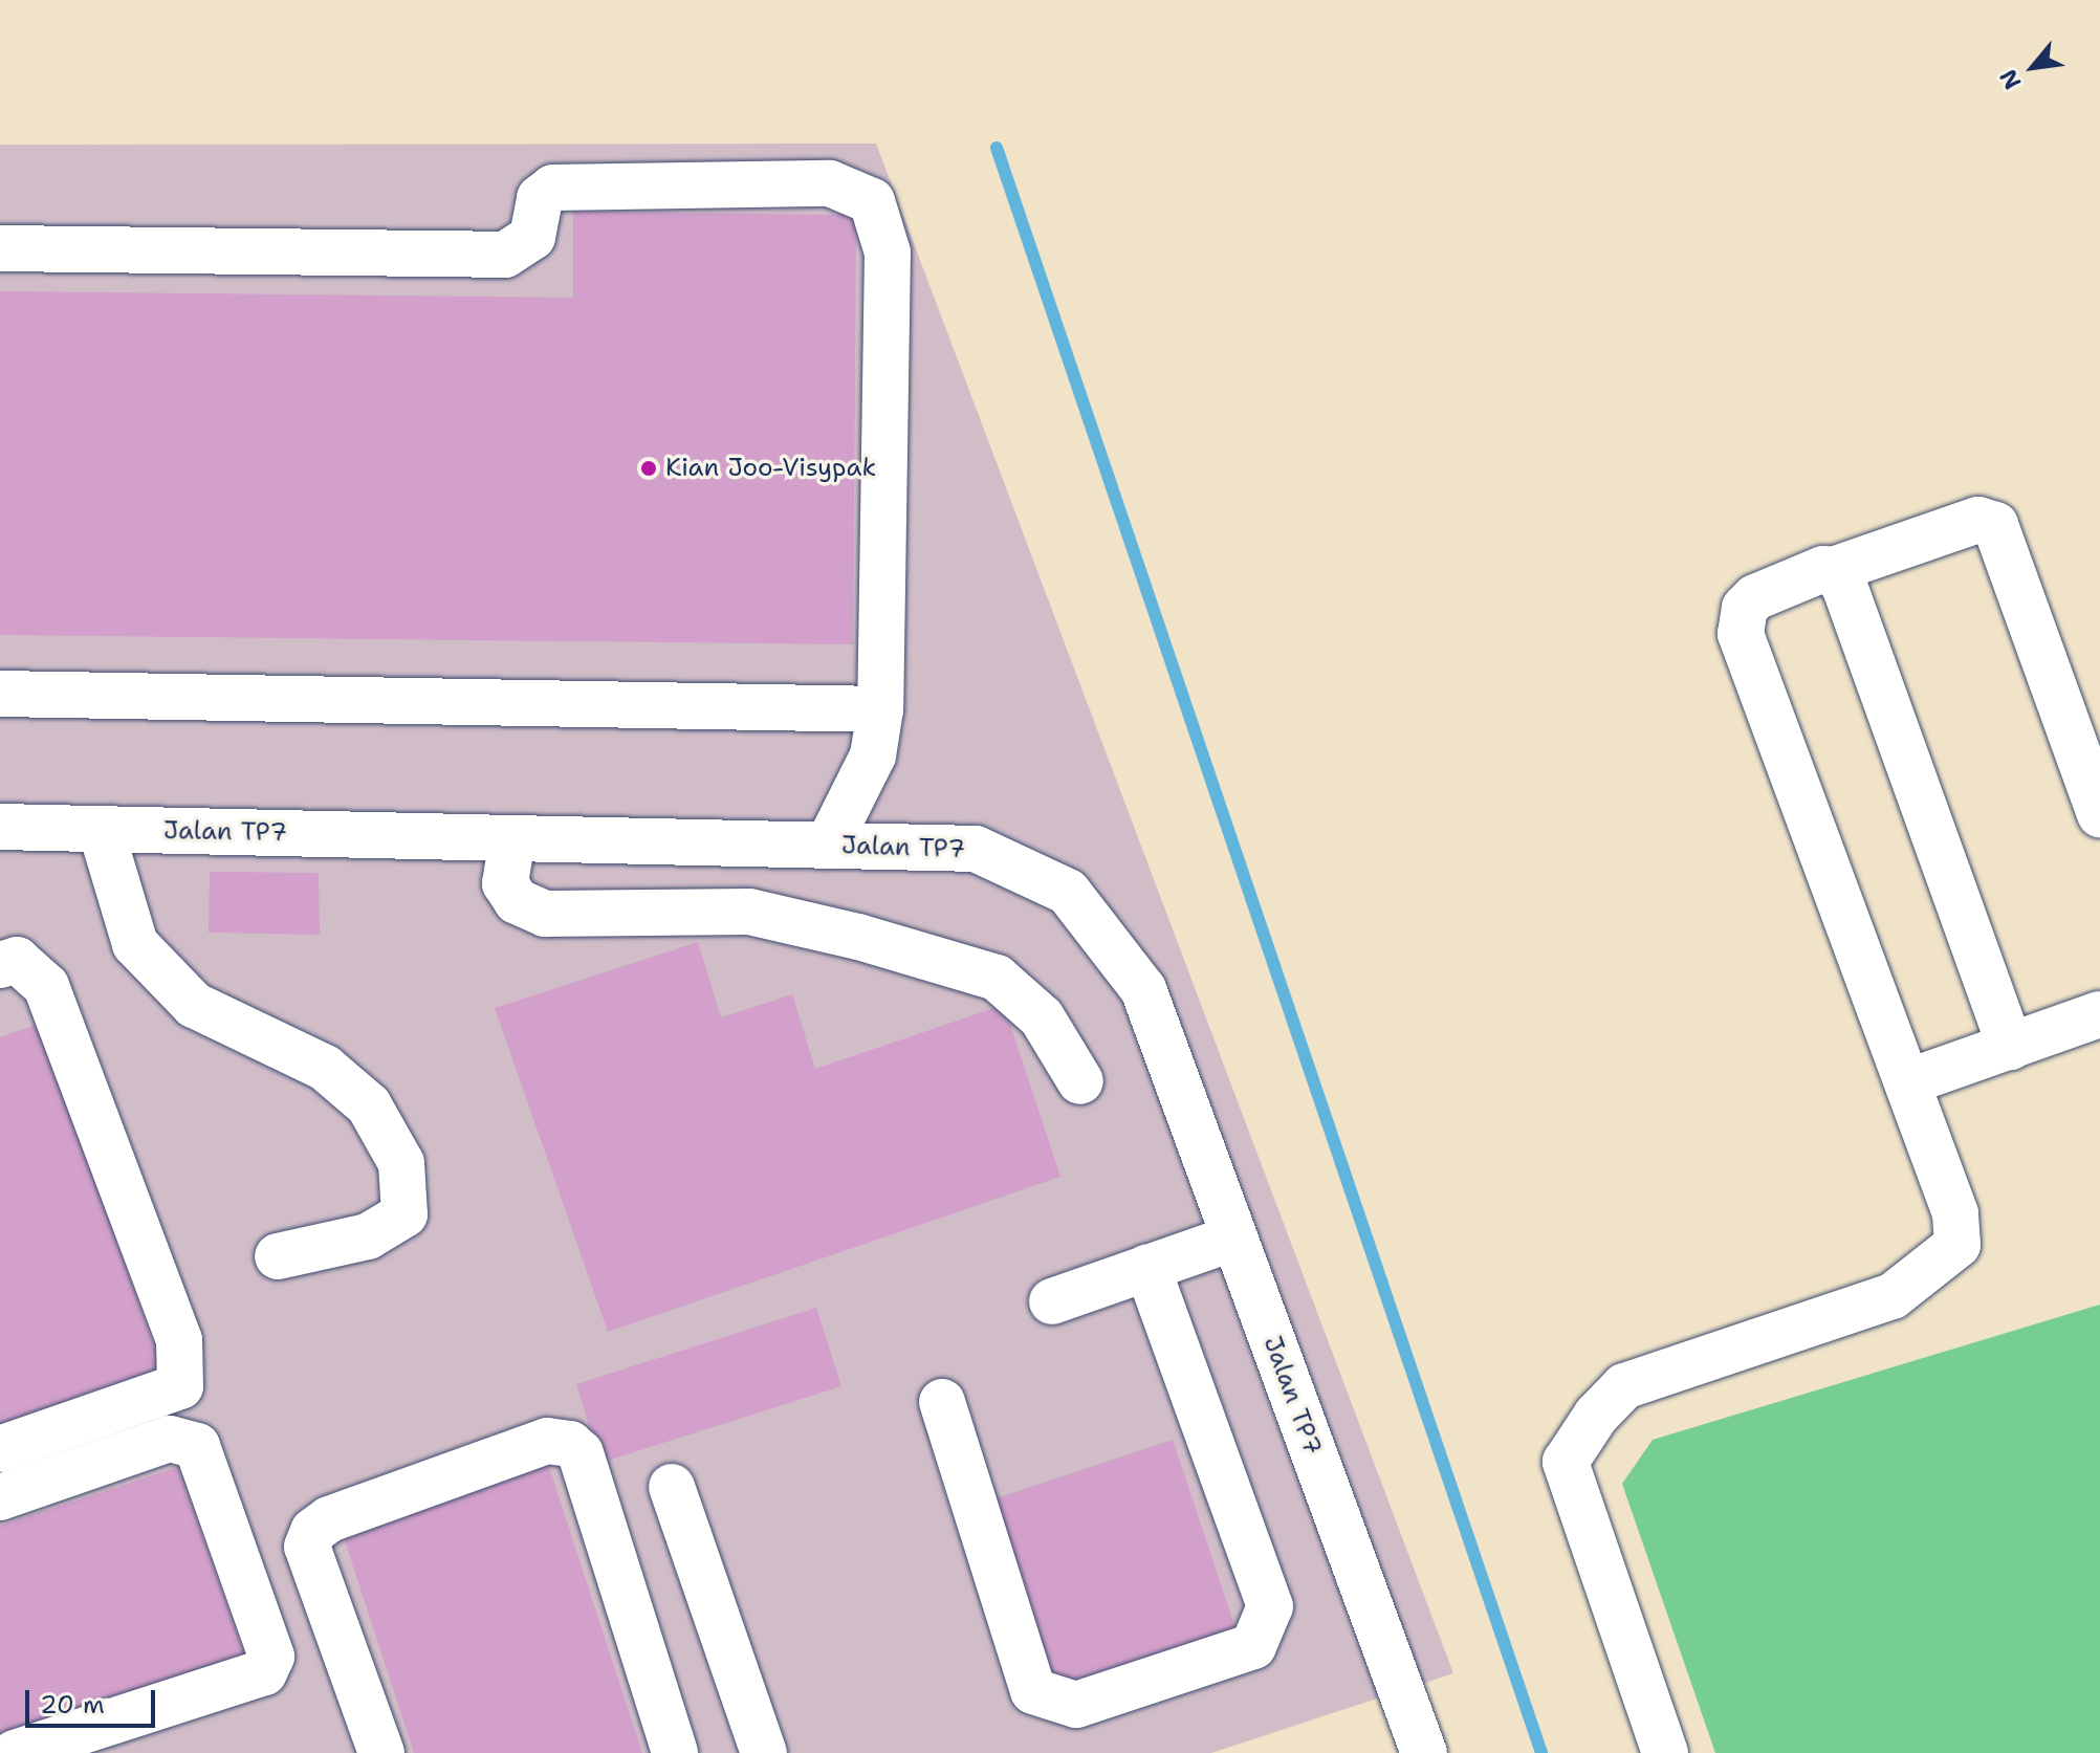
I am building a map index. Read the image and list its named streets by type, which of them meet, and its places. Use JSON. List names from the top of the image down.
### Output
{
  "streets": {
    "street": ["Jalan TP7"]
  },
  "places": ["Kian Joo-Visypak"],
  "scale_bar": "20 m",
  "north": "bottom left"
}
